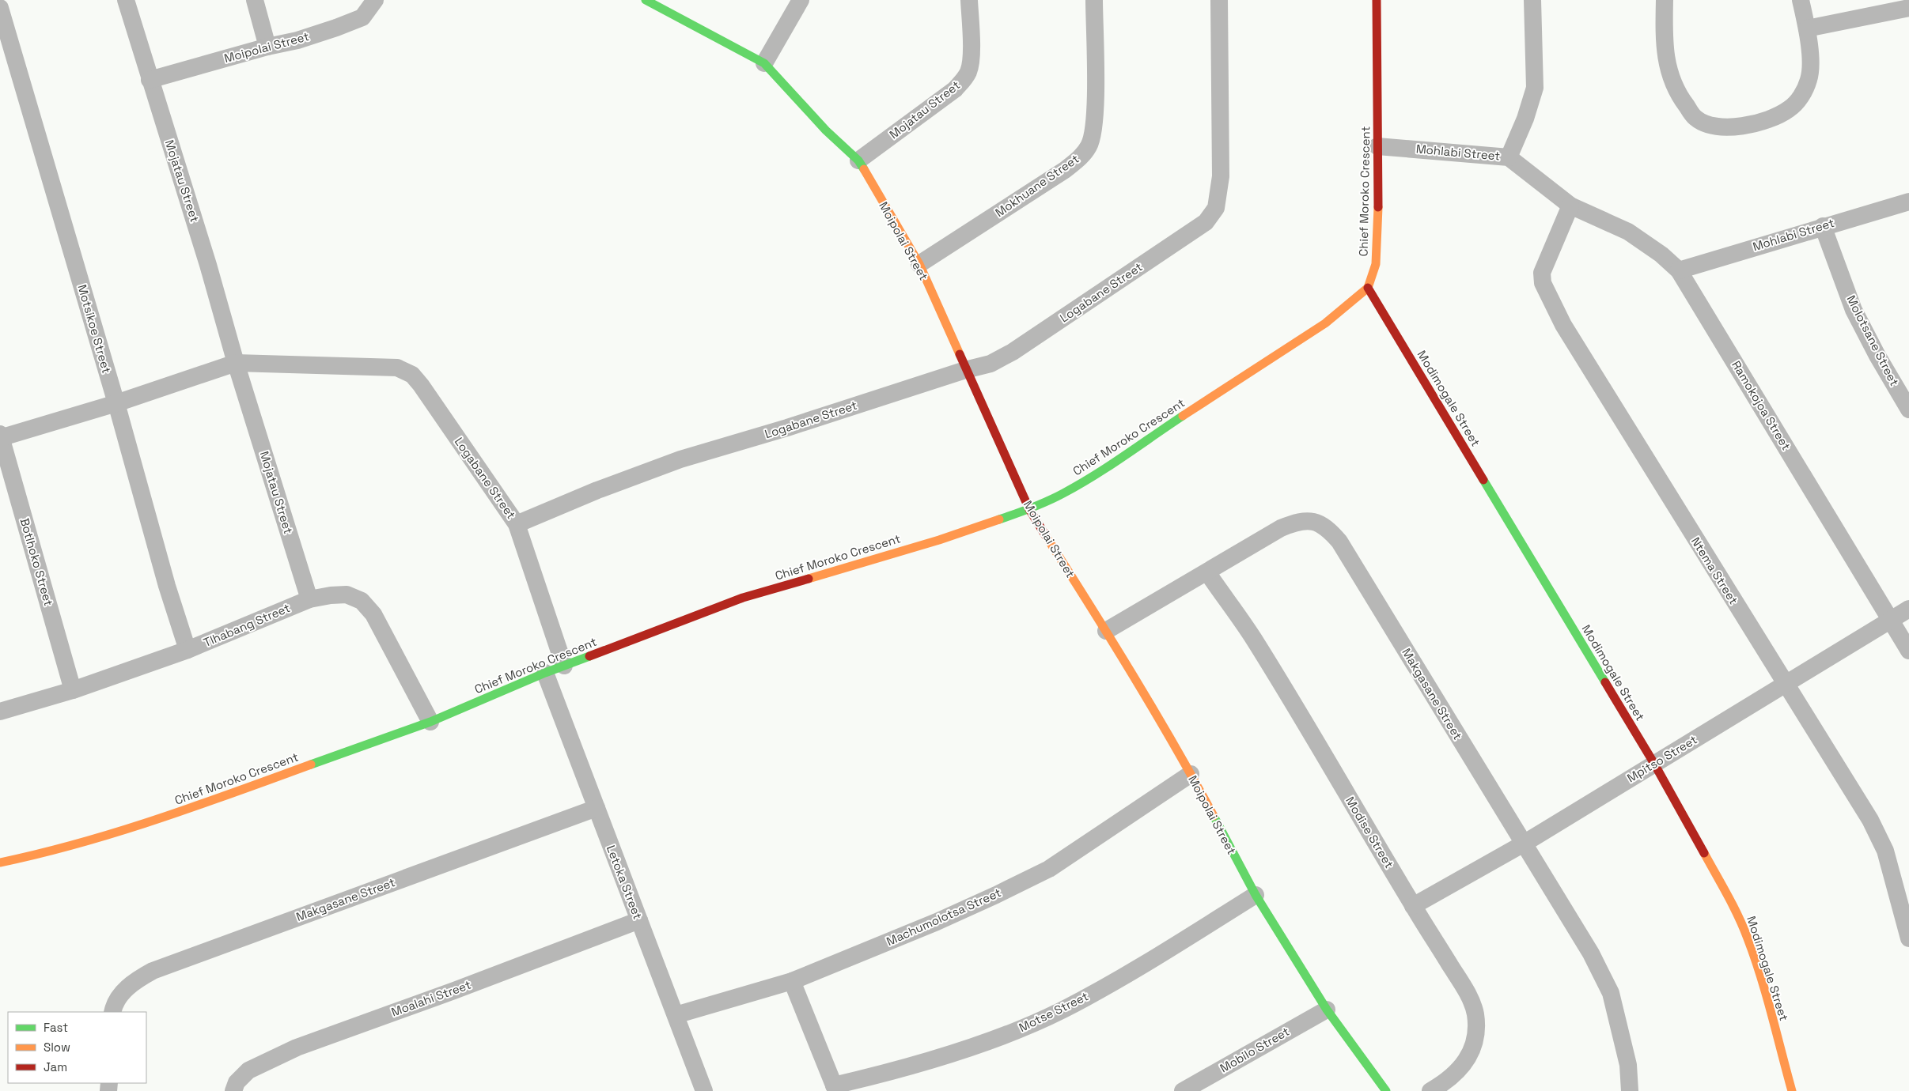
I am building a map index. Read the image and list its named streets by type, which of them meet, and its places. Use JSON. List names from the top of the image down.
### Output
{
  "streets": {
    "street": [
      "Moipolai Street",
      "Mojatau Street",
      "Mohlabi Street",
      "Mokhuane Street",
      "Chief Moroko Crescent",
      "Logabane Street",
      "Motsikoe Street",
      "Molotsane Street",
      "Modimogale Street",
      "Ramokojoa Street",
      "Botlhoko Street",
      "Ntema Street",
      "Tlhabang Street",
      "Makgasane Street",
      "Mpitso Street",
      "Modise Street",
      "Letoka Street",
      "Machumolotsa Street",
      "Moalahi Street",
      "Motse Street",
      "Mobilo Street"
    ]
  },
  "crossings": [
    ["Moipolai Street", "Mojatau Street"],
    ["Moipolai Street", "Mokhuane Street"],
    ["Moipolai Street", "Chief Moroko Crescent"],
    ["Moipolai Street", "Logabane Street"],
    ["Moipolai Street", "Makgasane Street"],
    ["Moipolai Street", "Machumolotsa Street"],
    ["Moipolai Street", "Motse Street"],
    ["Moipolai Street", "Mobilo Street"],
    ["Mojatau Street", "Logabane Street"],
    ["Mojatau Street", "Tlhabang Street"],
    ["Mohlabi Street", "Chief Moroko Crescent"],
    ["Mohlabi Street", "Molotsane Street"],
    ["Mohlabi Street", "Ramokojoa Street"],
    ["Mohlabi Street", "Ntema Street"],
    ["Chief Moroko Crescent", "Modimogale Street"],
    ["Chief Moroko Crescent", "Tlhabang Street"],
    ["Chief Moroko Crescent", "Letoka Street"],
    ["Motsikoe Street", "Tlhabang Street"],
    ["Modimogale Street", "Mpitso Street"],
    ["Ramokojoa Street", "Ntema Street"],
    ["Ramokojoa Street", "Mpitso Street"],
    ["Botlhoko Street", "Tlhabang Street"],
    ["Ntema Street", "Mpitso Street"],
    ["Makgasane Street", "Mpitso Street"],
    ["Makgasane Street", "Modise Street"],
    ["Makgasane Street", "Letoka Street"],
    ["Mpitso Street", "Modise Street"],
    ["Letoka Street", "Machumolotsa Street"],
    ["Letoka Street", "Moalahi Street"]
  ],
  "legend": ["Fast", "Slow", "Jam"]
}
